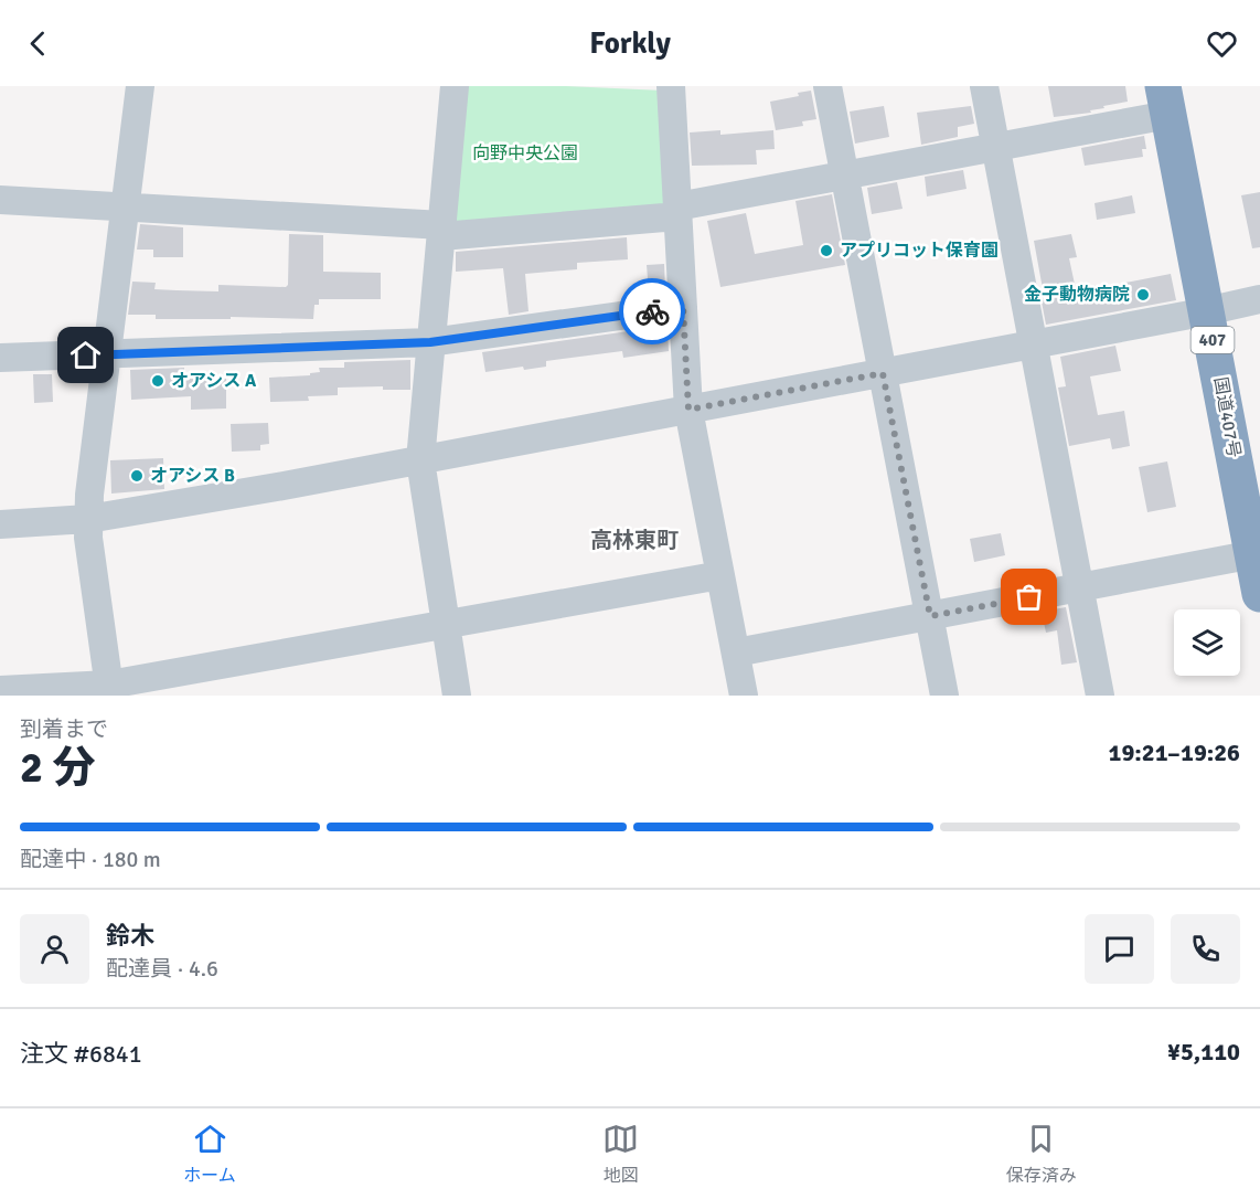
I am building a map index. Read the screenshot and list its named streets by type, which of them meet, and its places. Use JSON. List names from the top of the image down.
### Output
{
  "streets": {
    "highway": ["407", "国道407号"]
  },
  "districts": ["高林東町"],
  "parks": ["向野中央公園"],
  "places": [
    "アプリコット保育園",
    "金子動物病院",
    "オアシス A",
    "オアシス B"
  ],
  "page": {
    "header": "Forkly",
    "heading": ["2 分", "到着まで", "19:21–19:26"],
    "panel": [
      "鈴木",
      "配達員 · 4.6",
      "注文 #6841",
      "¥5,110"
    ],
    "bar": "配達中 · 180 m",
    "tabs": ["ホーム", "地図", "保存済み"]
  }
}
